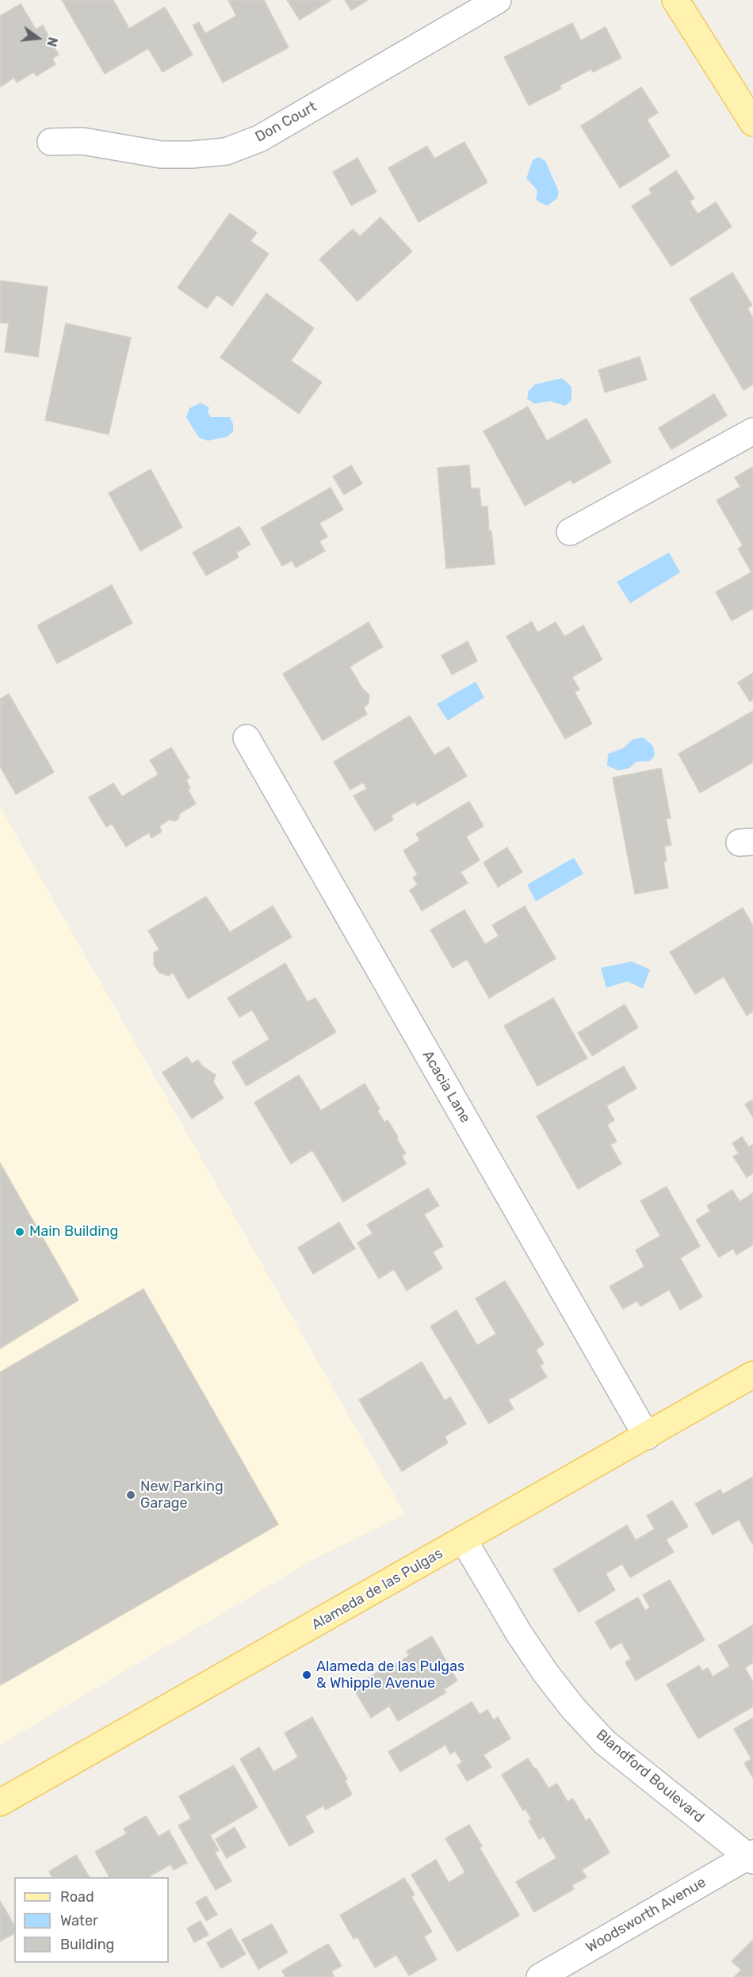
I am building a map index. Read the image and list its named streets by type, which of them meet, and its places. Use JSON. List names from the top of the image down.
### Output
{
  "streets": {
    "main road": ["Alameda de las Pulgas"],
    "street": [
      "Don Court",
      "Acacia Lane",
      "Blandford Boulevard",
      "Woodsworth Avenue"
    ]
  },
  "crossings": [
    ["Acacia Lane", "Alameda de las Pulgas"],
    ["Alameda de las Pulgas", "Blandford Boulevard"],
    ["Blandford Boulevard", "Woodsworth Avenue"]
  ],
  "places": ["Main Building", "New Parking Garage", "Alameda de las Pulgas & Whipple Avenue"],
  "legend": ["Road", "Water", "Building"],
  "north": "right"
}
